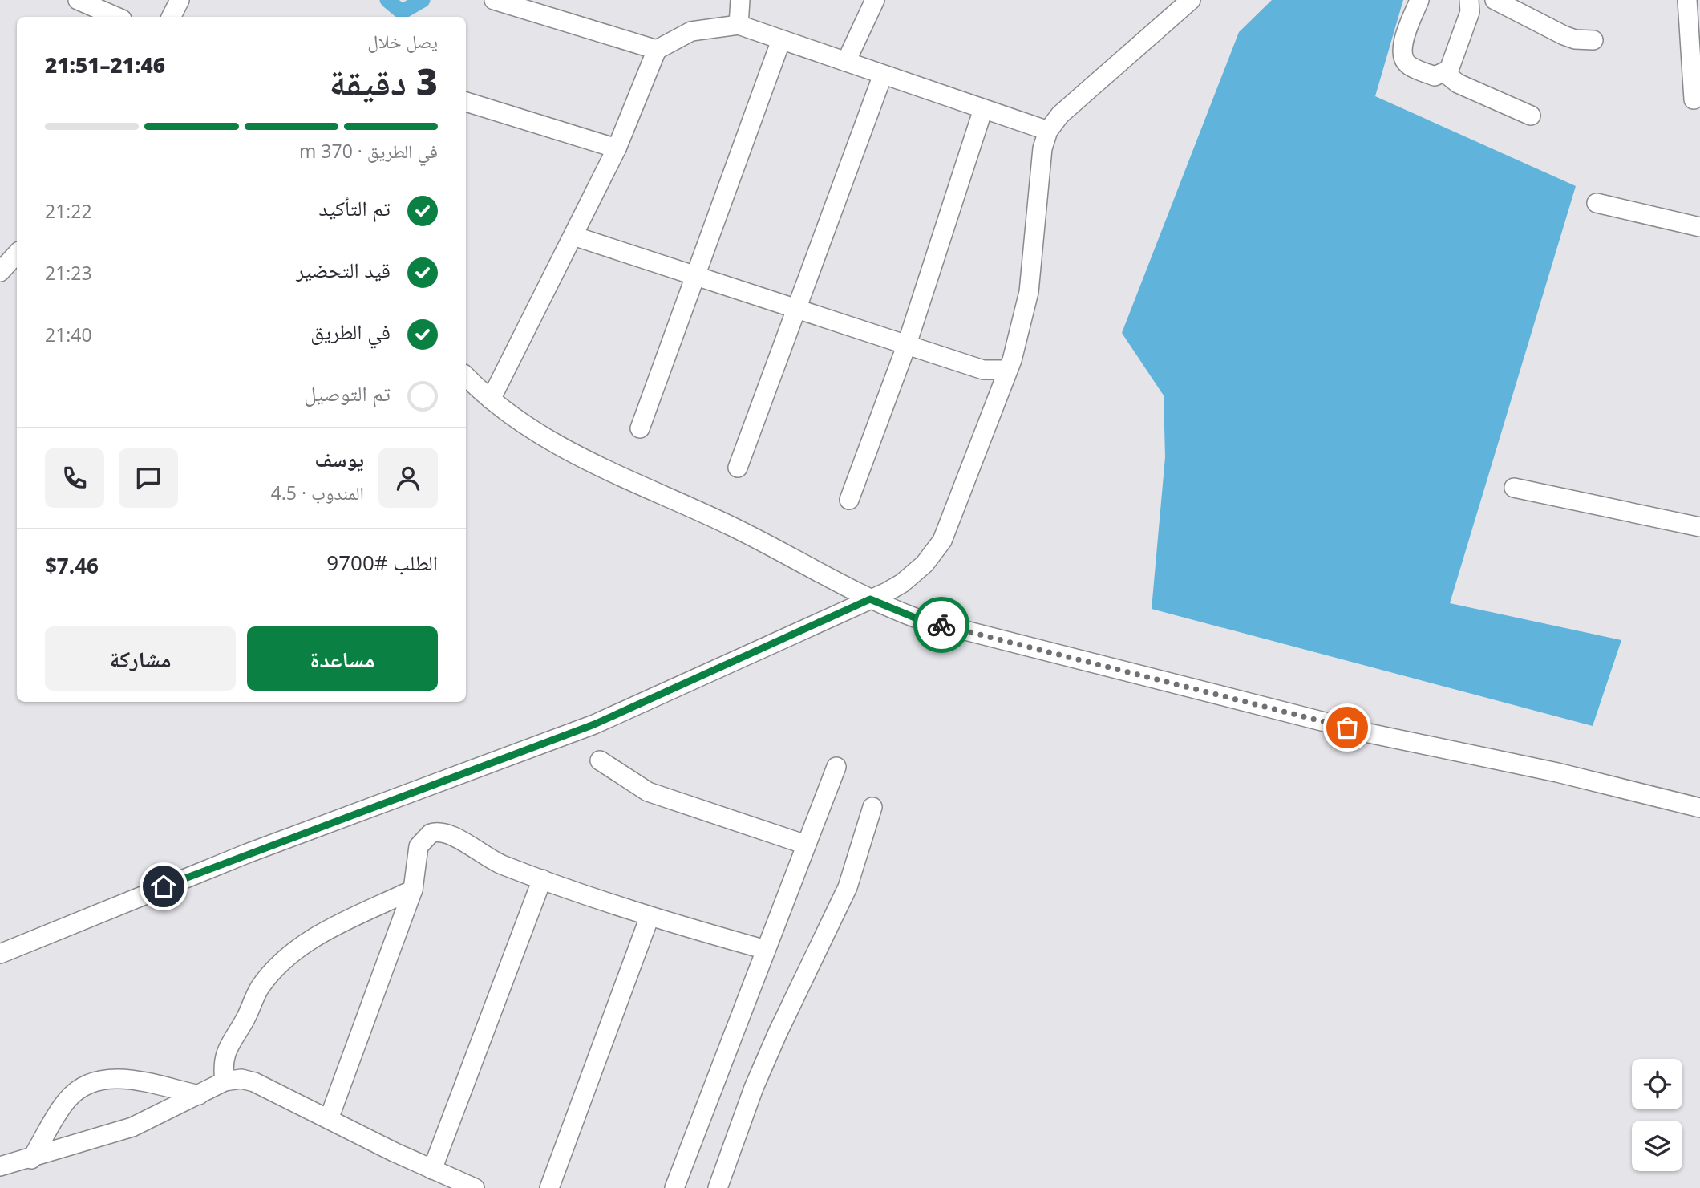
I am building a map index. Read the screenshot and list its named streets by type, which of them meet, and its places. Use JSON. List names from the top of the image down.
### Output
{
  "page": {
    "heading": ["3 دقيقة", "يصل خلال", "21:46–21:51"],
    "panel": [
      "يوسف",
      "المندوب · 4.5",
      "الطلب #9700",
      "$7.46"
    ],
    "bar": "في الطريق · 370 m",
    "list": [
      ["تم التأكيد", "21:22"],
      ["قيد التحضير", "21:23"],
      ["في الطريق", "21:40"],
      "تم التوصيل"
    ],
    "buttons": ["مساعدة", "مشاركة"]
  }
}
